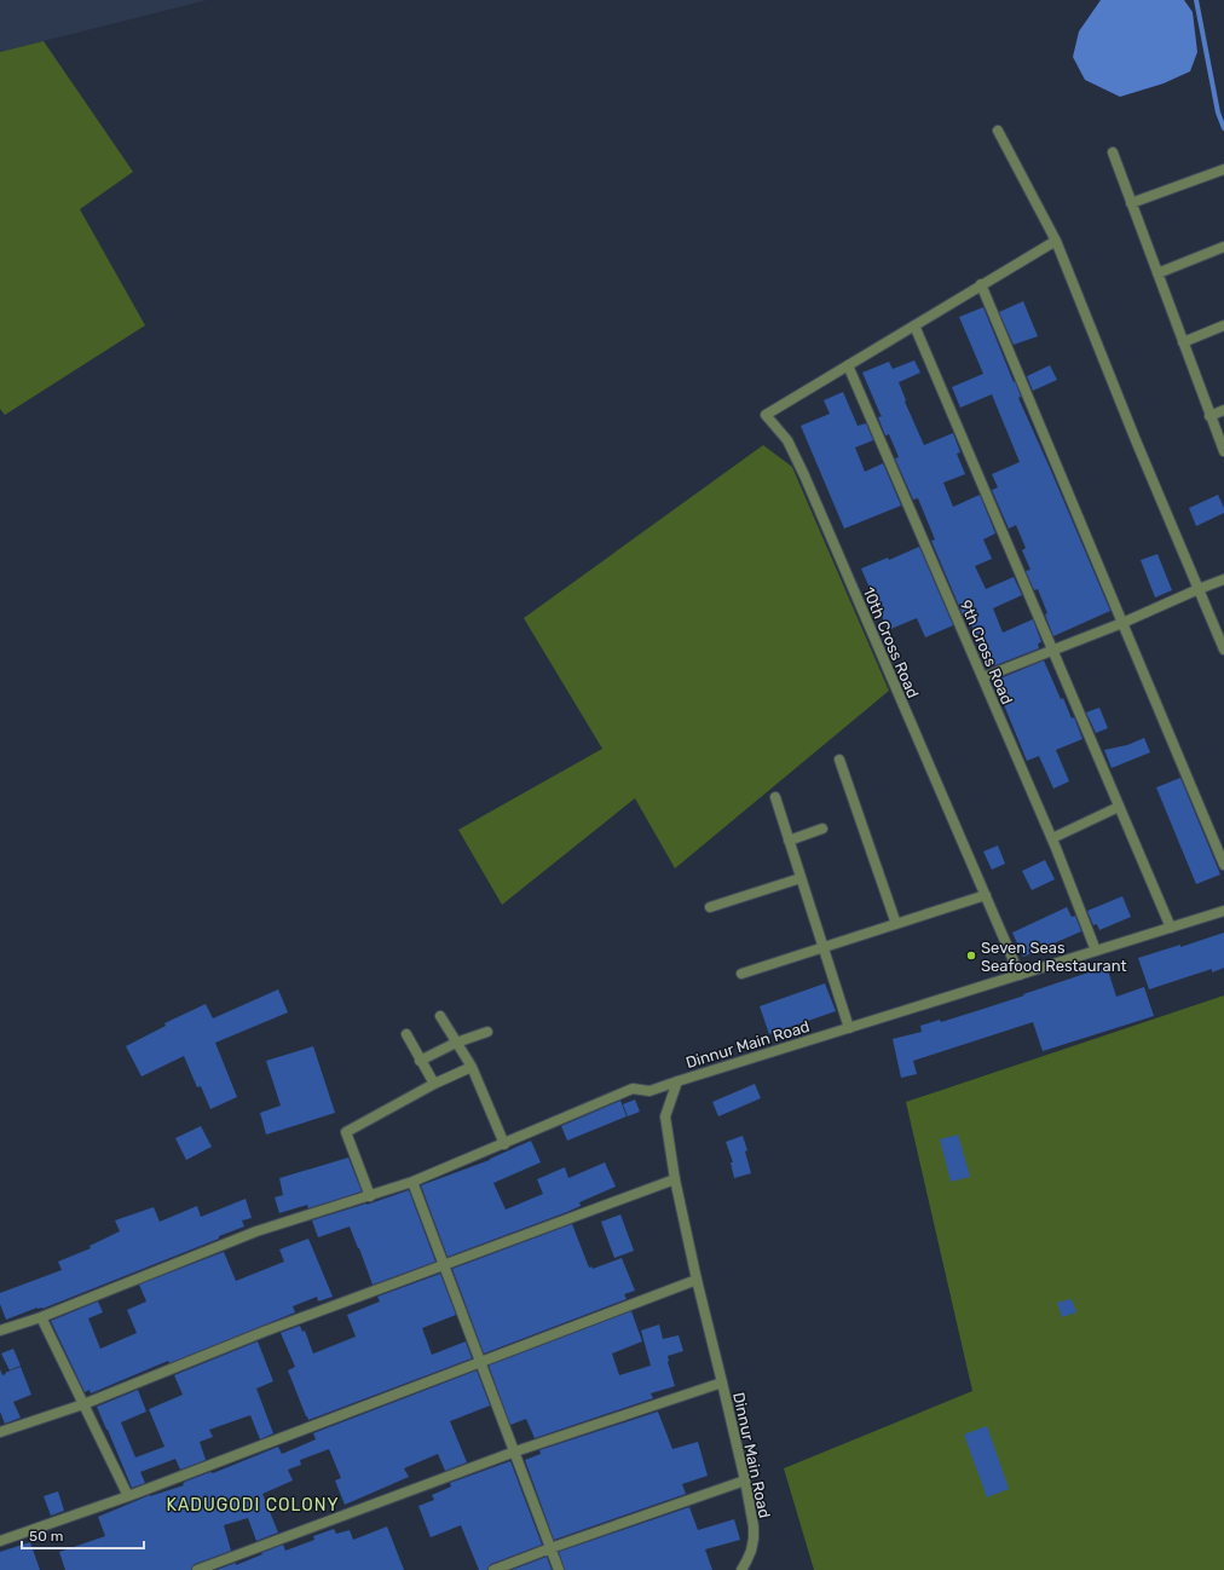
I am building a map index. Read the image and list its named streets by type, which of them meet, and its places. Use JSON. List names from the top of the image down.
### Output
{
  "streets": {
    "street": ["10th Cross Road", "9th Cross Road", "Dinnur Main Road"]
  },
  "crossings": [
    ["10th Cross Road", "9th Cross Road"],
    ["10th Cross Road", "Dinnur Main Road"],
    ["9th Cross Road", "Dinnur Main Road"]
  ],
  "districts": ["KADUGODI COLONY"],
  "places": ["Seven Seas Seafood Restaurant"],
  "scale_bar": "50 m"
}
